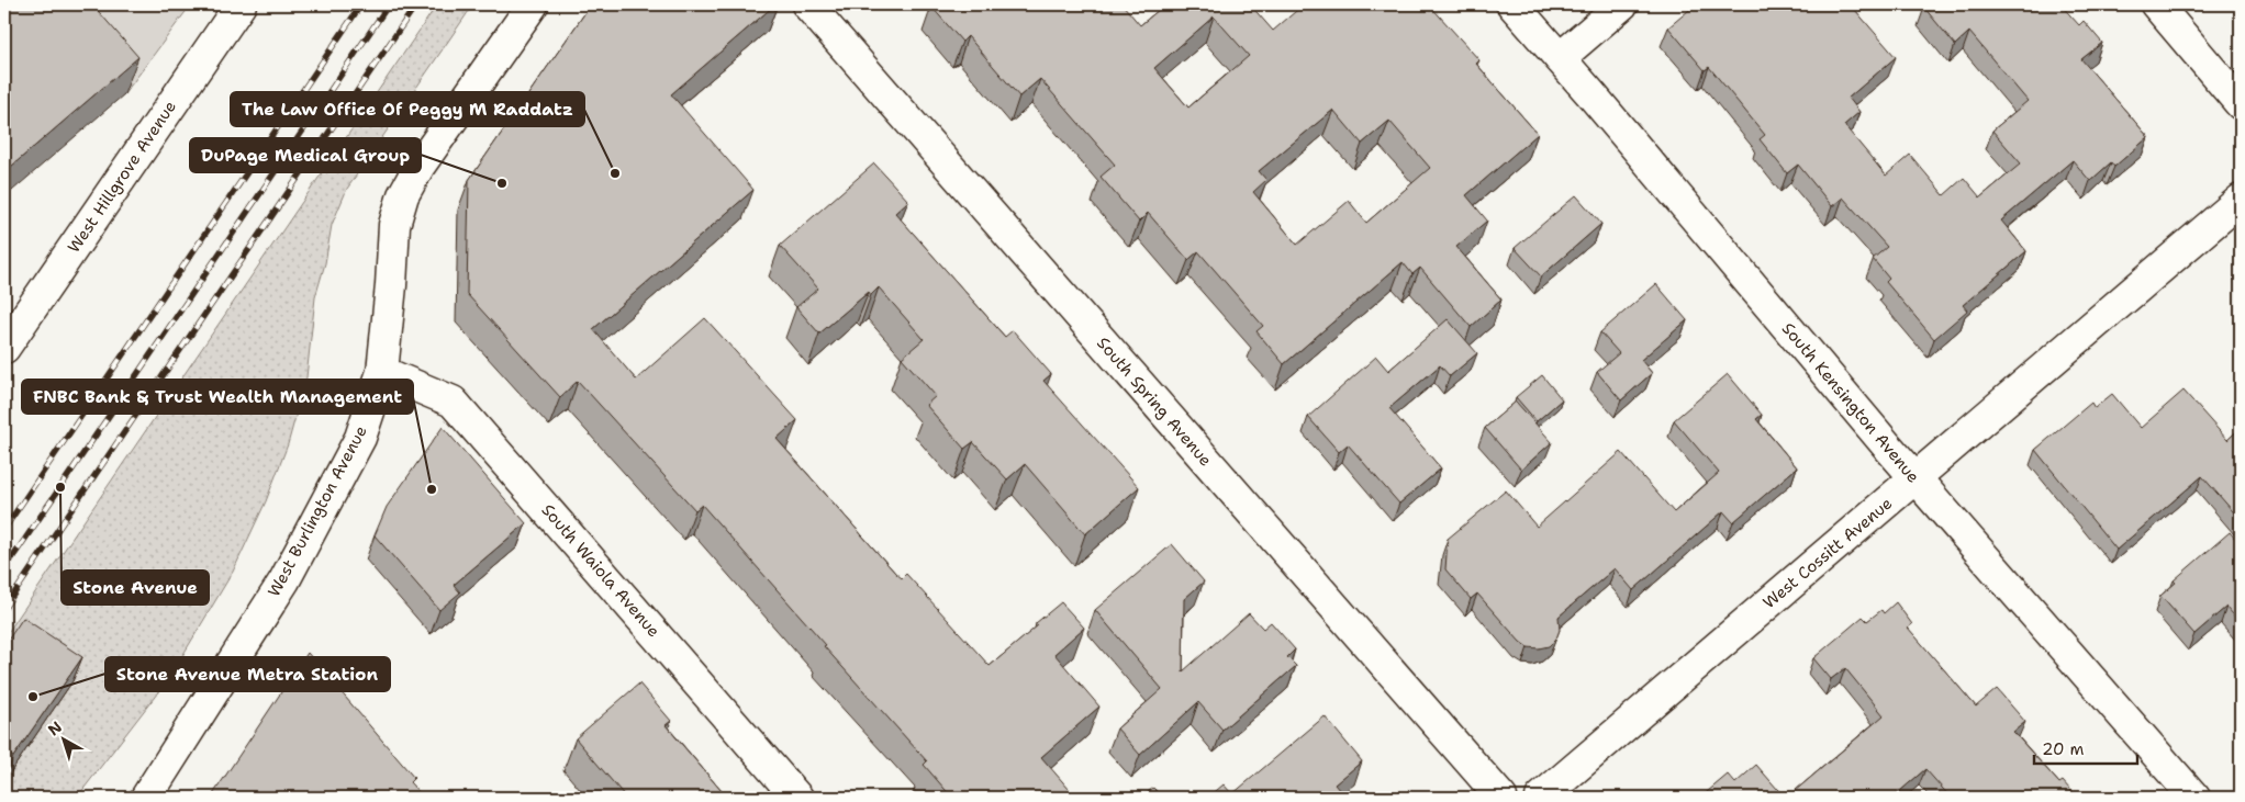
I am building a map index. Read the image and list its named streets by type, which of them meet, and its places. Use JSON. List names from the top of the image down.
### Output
{
  "streets": {
    "street": [
      "West Hillgrove Avenue",
      "South Spring Avenue",
      "South Kensington Avenue",
      "West Burlington Avenue",
      "West Cossitt Avenue",
      "South Waiola Avenue"
    ]
  },
  "crossings": [
    ["South Kensington Avenue", "West Cossitt Avenue"],
    ["West Burlington Avenue", "South Waiola Avenue"]
  ],
  "places": [
    "The Law Office Of Peggy M Raddatz",
    "DuPage Medical Group",
    "Stone Avenue",
    "FNBC Bank & Trust Wealth Management",
    "Stone Avenue Metra Station"
  ],
  "scale_bar": "20 m",
  "north": "top left"
}
